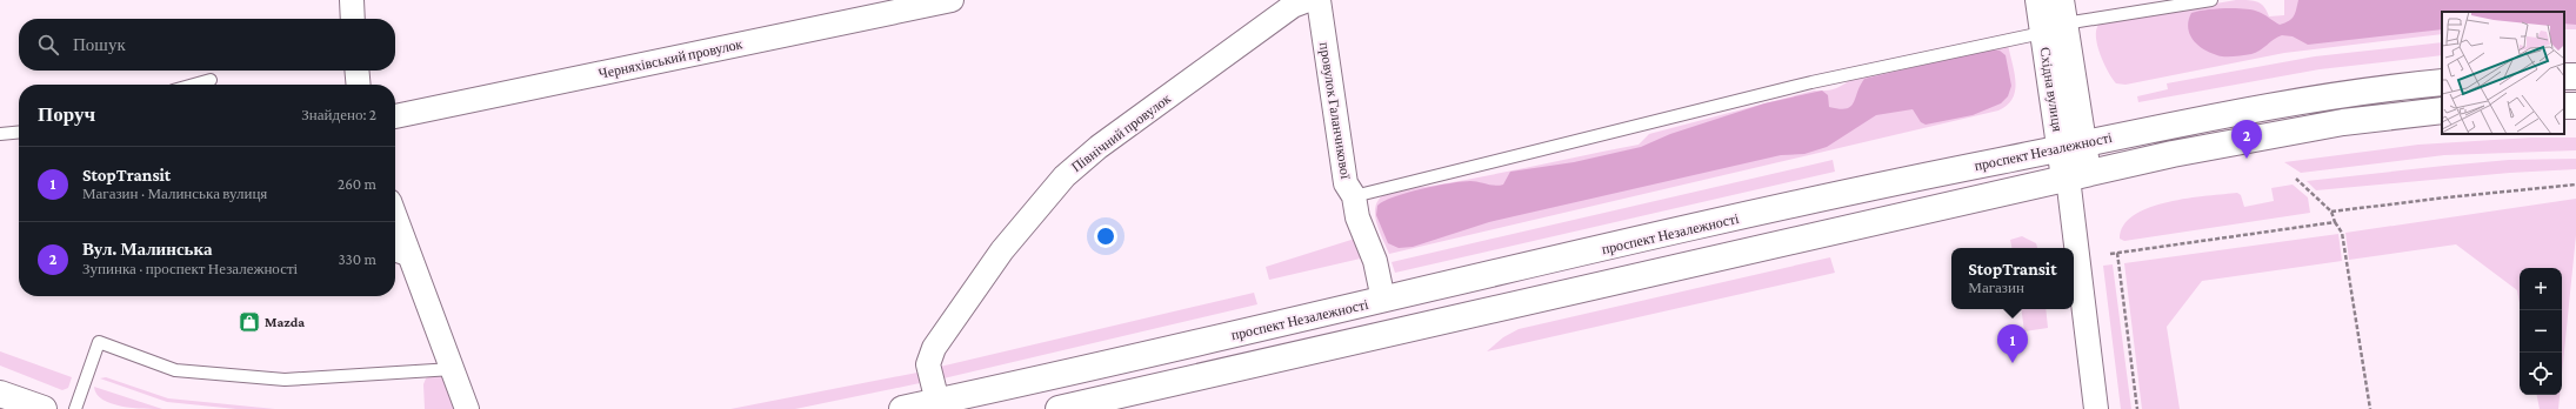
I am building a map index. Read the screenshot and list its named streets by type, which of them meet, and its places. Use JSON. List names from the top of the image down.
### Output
{
  "streets": {
    "main road": ["Східна вулиця", "проспект Незалежності"],
    "street": ["Черняхівський провулок", "провулок Галанчикової", "Північний провулок"]
  },
  "crossings": [
    ["Східна вулиця", "проспект Незалежності"],
    ["провулок Галанчикової", "проспект Незалежності"],
    ["Північний провулок", "проспект Незалежності"]
  ],
  "places": {
    "shop": ["Mazda"]
  },
  "page": {
    "search": "Пошук",
    "heading": ["Поруч", "Знайдено: 2"],
    "pins": ["2", "1"],
    "list": [
      {
        "mark": "1",
        "name": "StopTransit",
        "note": "Магазин · Малинська вулиця",
        "value": "260 m"
      },
      {
        "mark": "2",
        "name": "Вул. Малинська",
        "note": "Зупинка · проспект Незалежності",
        "value": "330 m"
      }
    ],
    "popup": ["StopTransit", "Магазин"],
    "map_buttons": ["+", "−"]
  }
}
